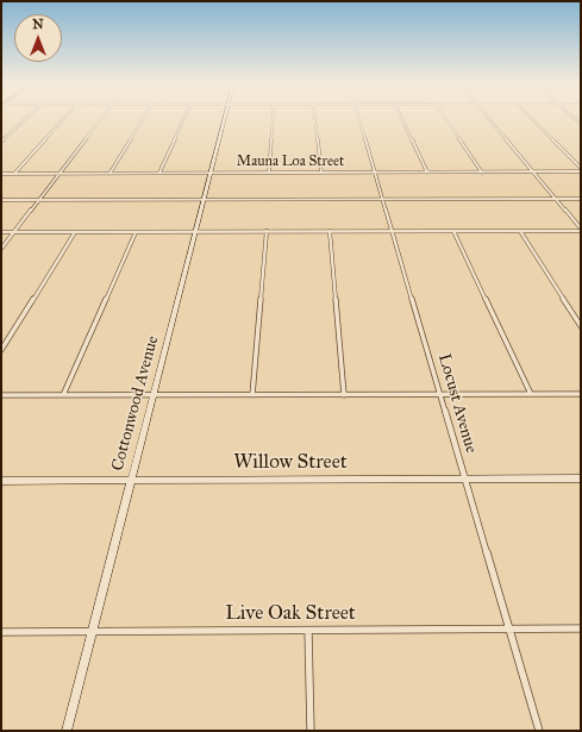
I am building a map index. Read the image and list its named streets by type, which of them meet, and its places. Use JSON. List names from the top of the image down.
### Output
{
  "streets": {
    "street": [
      "Mauna Loa Street",
      "Cottonwood Avenue",
      "Locust Avenue",
      "Willow Street",
      "Live Oak Street"
    ]
  },
  "crossings": [
    ["Mauna Loa Street", "Cottonwood Avenue"],
    ["Mauna Loa Street", "Locust Avenue"],
    ["Cottonwood Avenue", "Willow Street"],
    ["Cottonwood Avenue", "Live Oak Street"],
    ["Locust Avenue", "Willow Street"],
    ["Locust Avenue", "Live Oak Street"]
  ],
  "north": "top"
}
